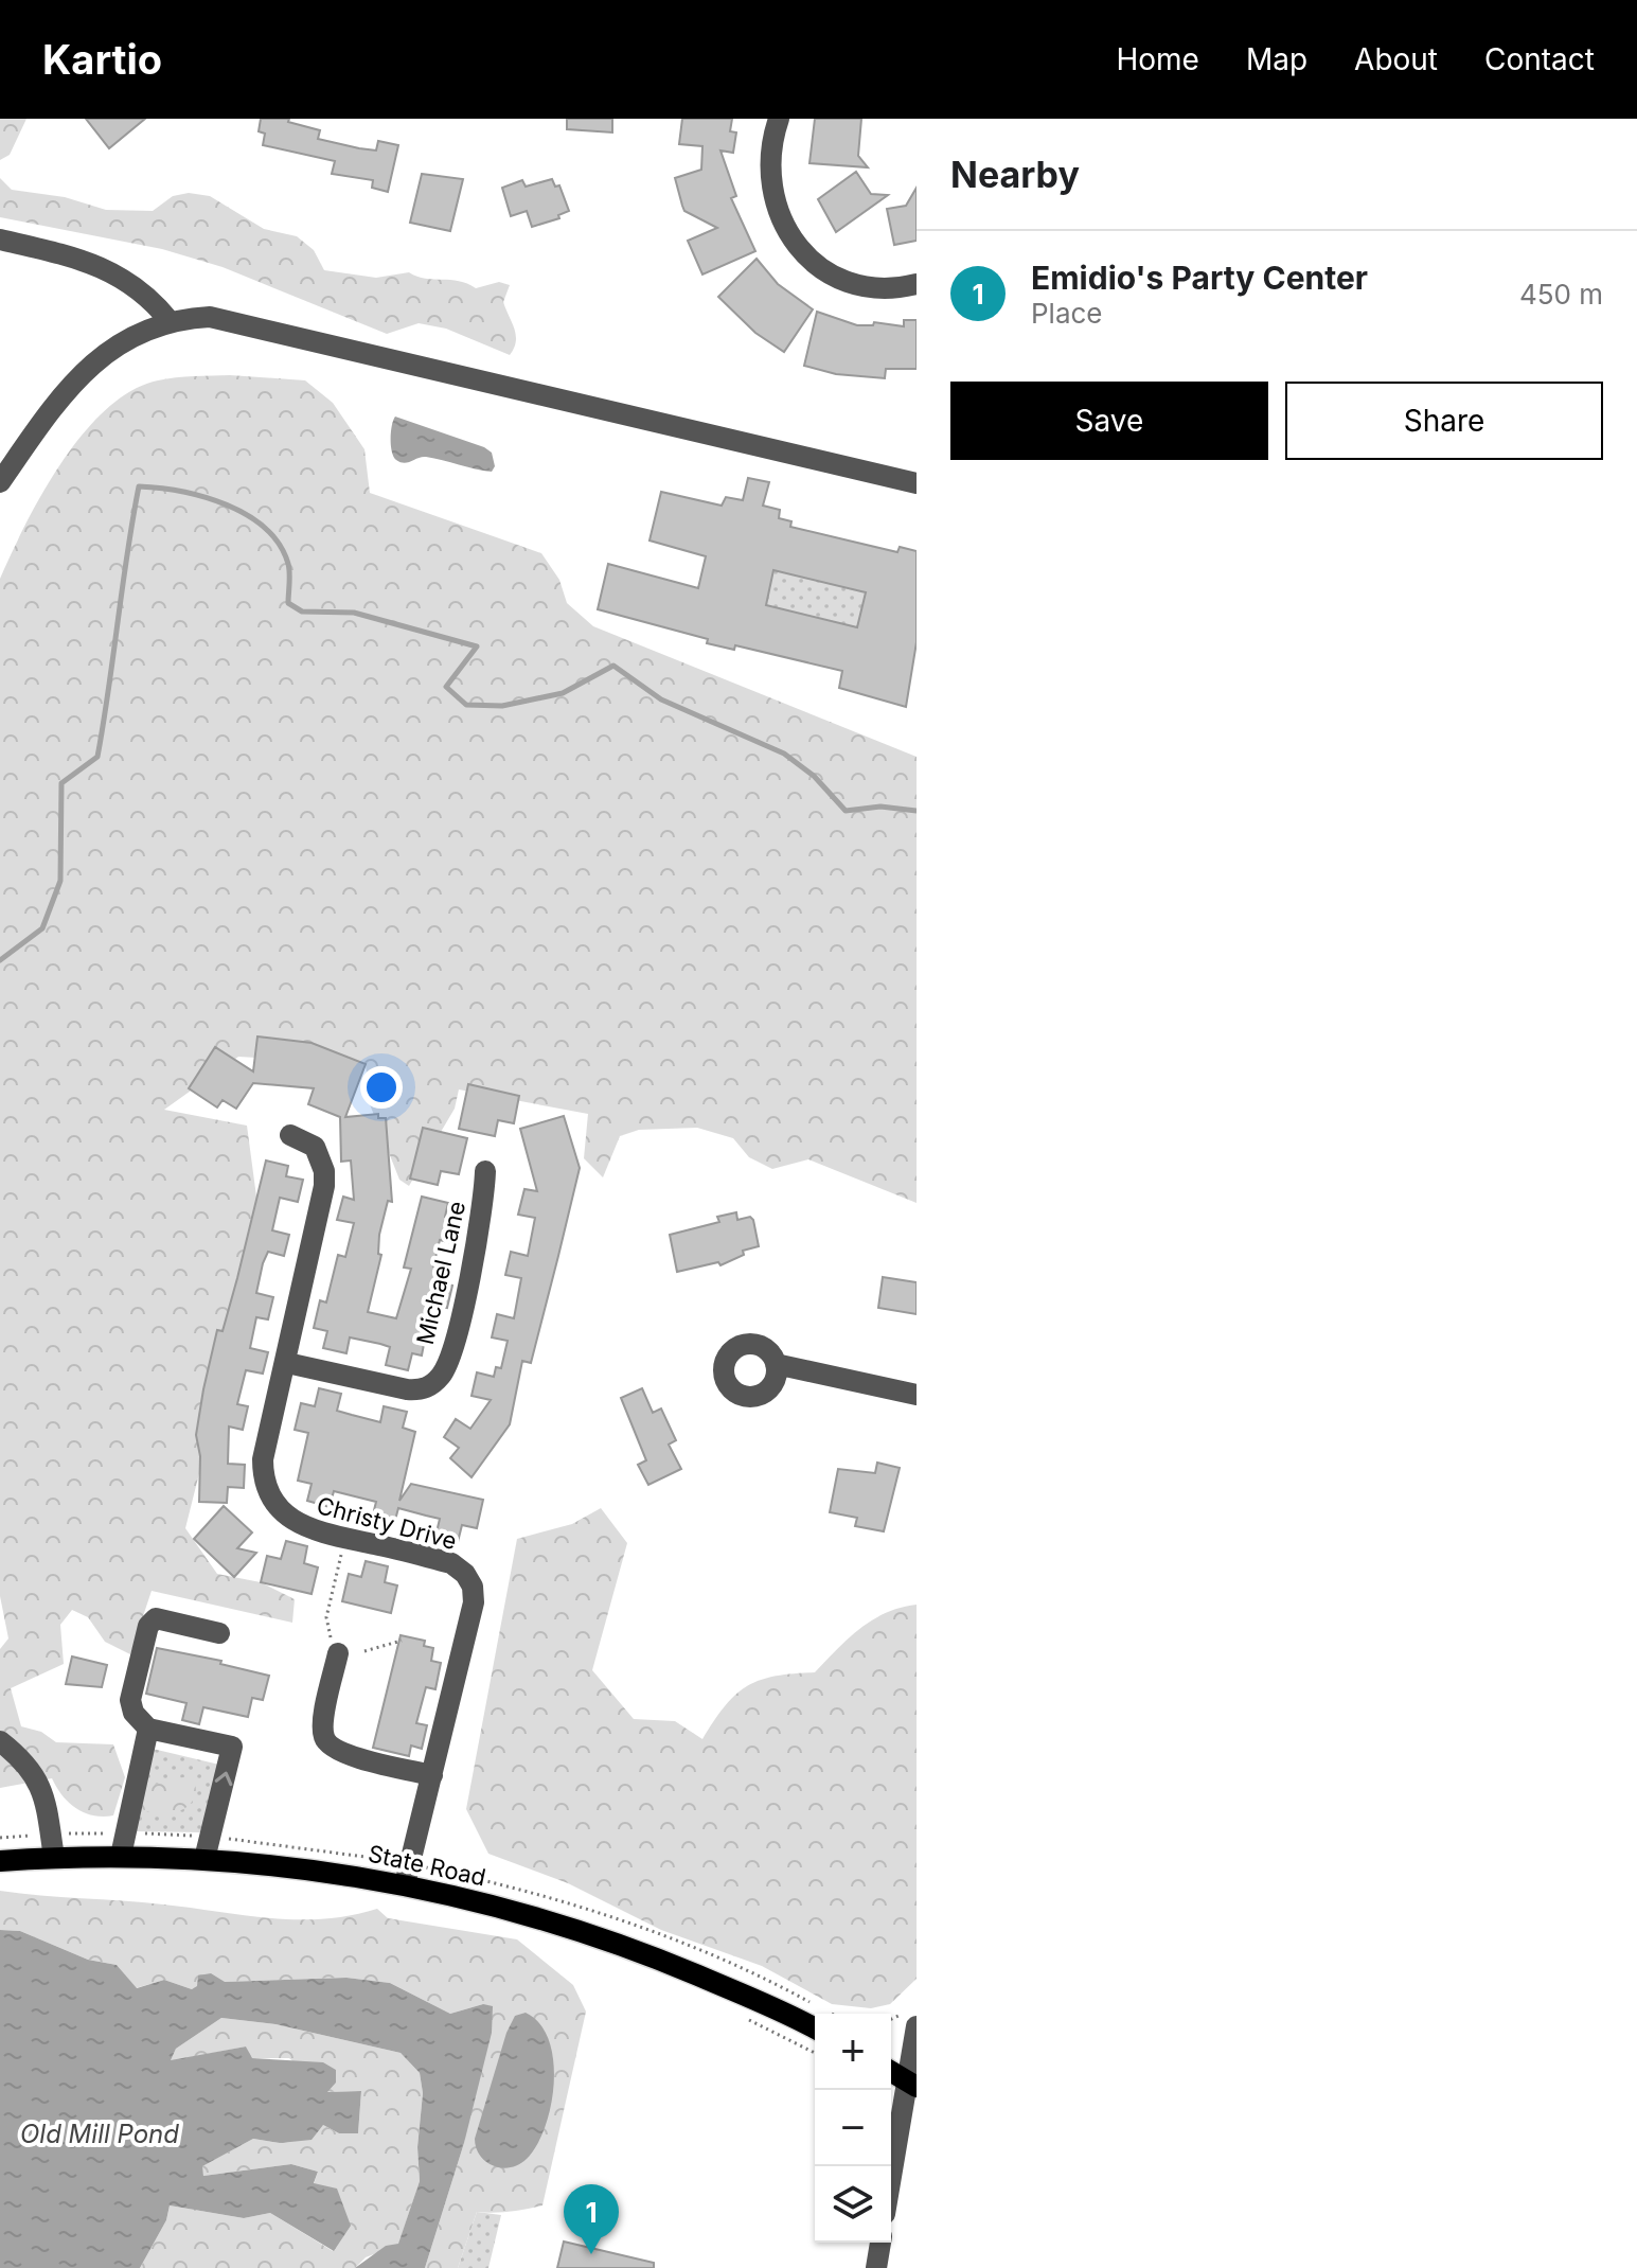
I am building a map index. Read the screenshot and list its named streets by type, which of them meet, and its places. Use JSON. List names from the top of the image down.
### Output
{
  "streets": {
    "main road": ["State Road"],
    "street": ["Michael Lane", "Christy Drive"]
  },
  "crossings": [
    ["Michael Lane", "Christy Drive"],
    ["Christy Drive", "State Road"]
  ],
  "water": ["Old Mill Pond"],
  "page": {
    "header": "Kartio",
    "nav": [
      "Home",
      "Map",
      "About",
      "Contact"
    ],
    "heading": "Nearby",
    "list": [
      {
        "mark": "1",
        "name": "Emidio's Party Center",
        "note": "Place",
        "value": "450 m"
      }
    ],
    "buttons": ["Save", "Share"],
    "map_buttons": ["+", "−"],
    "pins": "1"
  }
}
